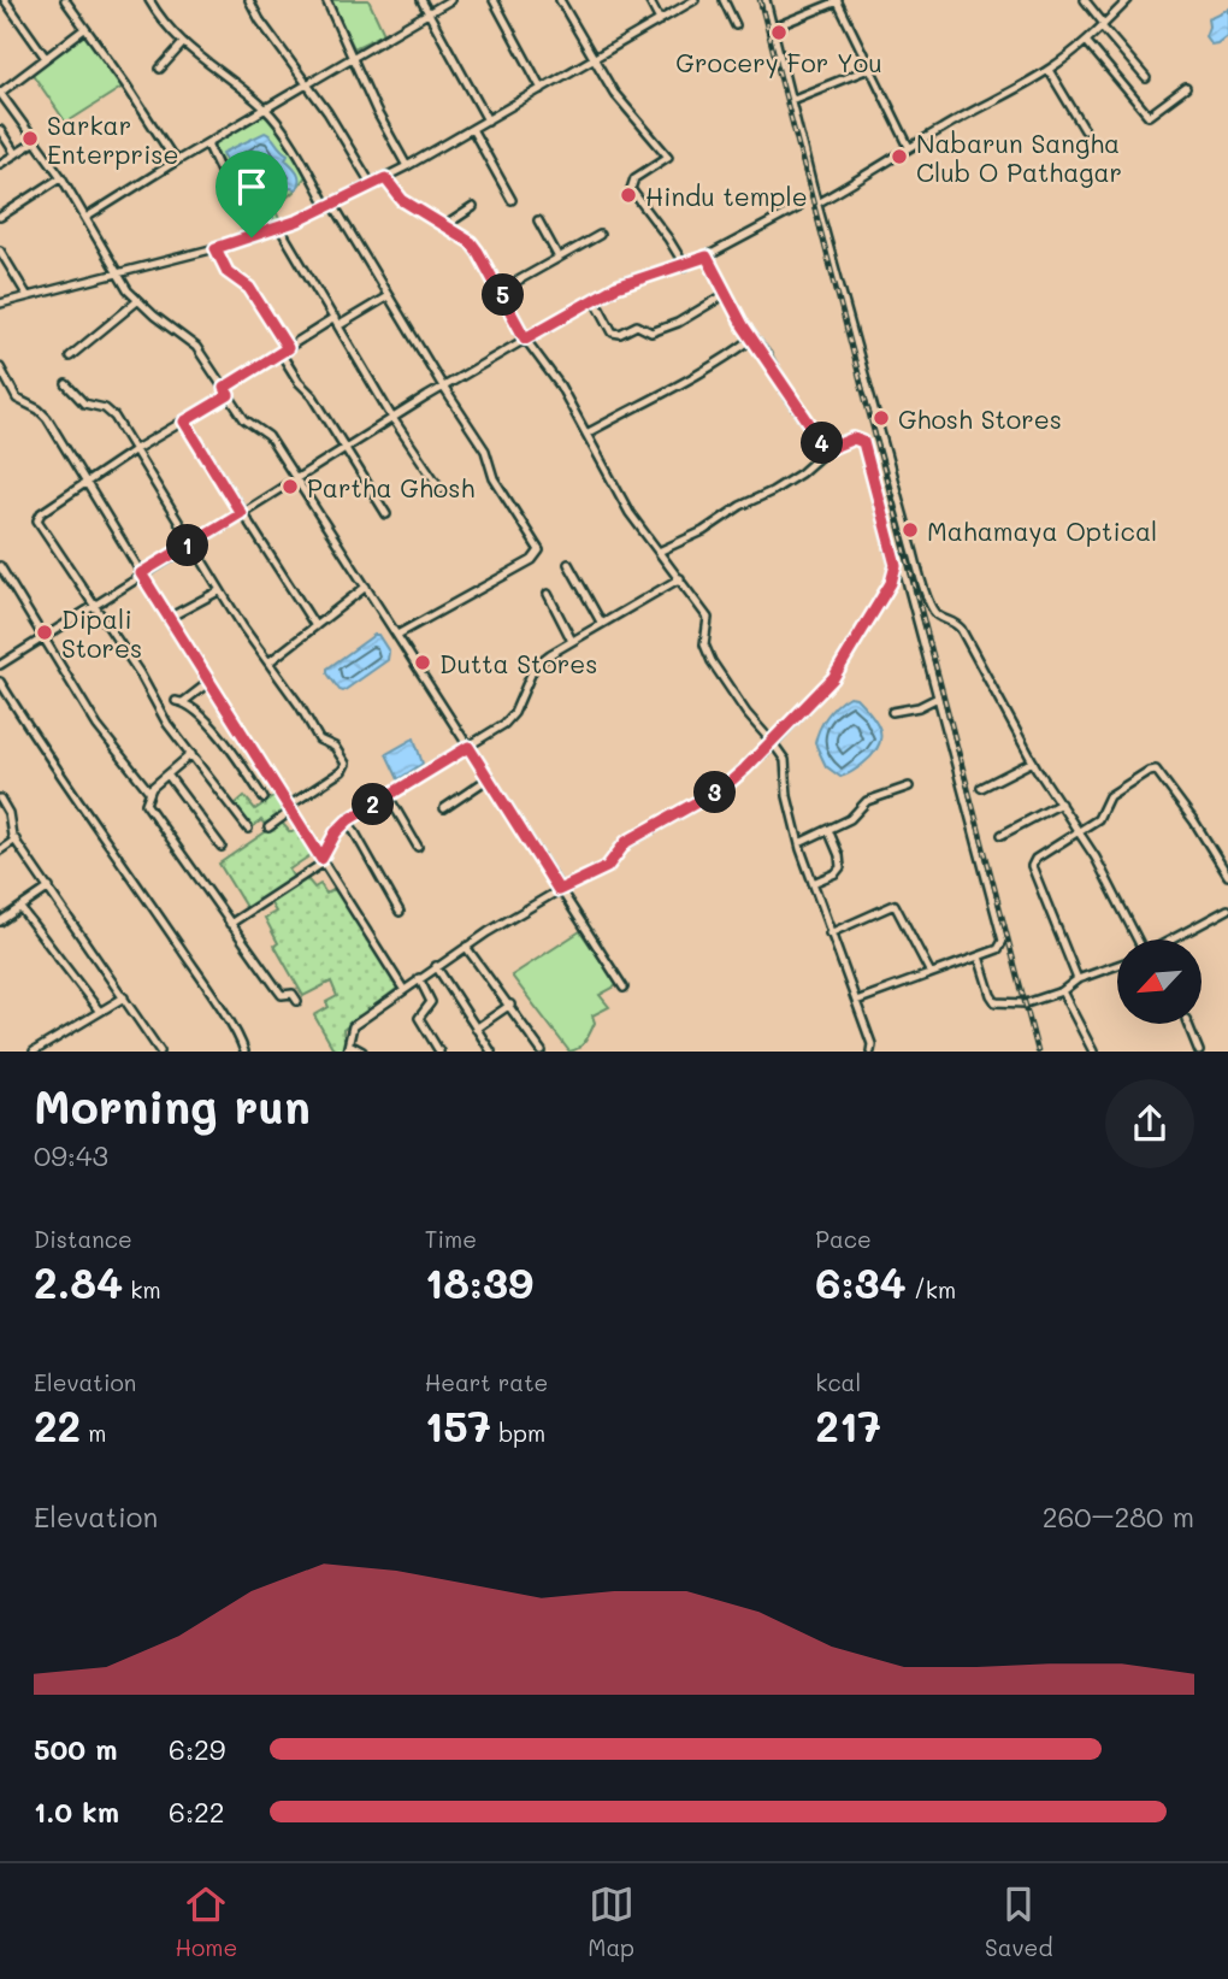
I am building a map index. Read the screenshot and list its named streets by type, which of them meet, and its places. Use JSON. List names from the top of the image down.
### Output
{
  "places": [
    "Grocery For You",
    "Sarkar Enterprise",
    "Nabarun Sangha Club O Pathagar",
    "Hindu temple",
    "Ghosh Stores",
    "Partha Ghosh",
    "Mahamaya Optical",
    "Dipali Stores",
    "Dutta Stores"
  ],
  "north": "bottom left",
  "page": {
    "pins": [
      "5",
      "4",
      "1",
      "3",
      "2"
    ],
    "heading": ["Morning run", "09:43"],
    "stats": [
      ["Distance", "2.84 km"],
      ["Time", "18:39"],
      ["Pace", "6:34 /km"],
      ["Elevation", "22 m"],
      ["Heart rate", "157 bpm"],
      ["kcal", "217"]
    ],
    "chart": ["Elevation", "260–280 m"],
    "list": [
      {
        "name": "500 m",
        "note": "6:29"
      },
      {
        "name": "1.0 km",
        "note": "6:22"
      }
    ],
    "tabs": ["Home", "Map", "Saved"]
  }
}
